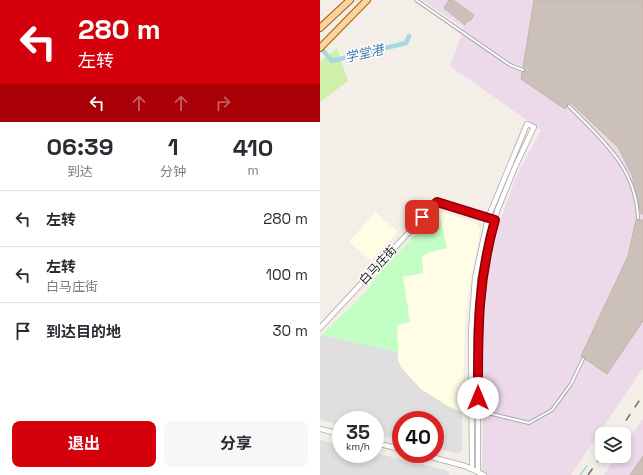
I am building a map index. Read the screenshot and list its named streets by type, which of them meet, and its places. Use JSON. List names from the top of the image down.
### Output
{
  "streets": {
    "street": ["白马庄街"]
  },
  "water": ["学堂港"],
  "page": {
    "turn": ["280 m", "左转"],
    "eta": [
      "06:39",
      "到达",
      "1",
      "分钟",
      "410",
      "m"
    ],
    "list": [
      {
        "name": "左转",
        "value": "280 m"
      },
      {
        "name": "左转",
        "note": "白马庄街",
        "value": "100 m"
      },
      {
        "name": "到达目的地",
        "value": "30 m"
      }
    ],
    "speed": "35 km/h",
    "limit": "40",
    "buttons": ["退出", "分享"]
  }
}
